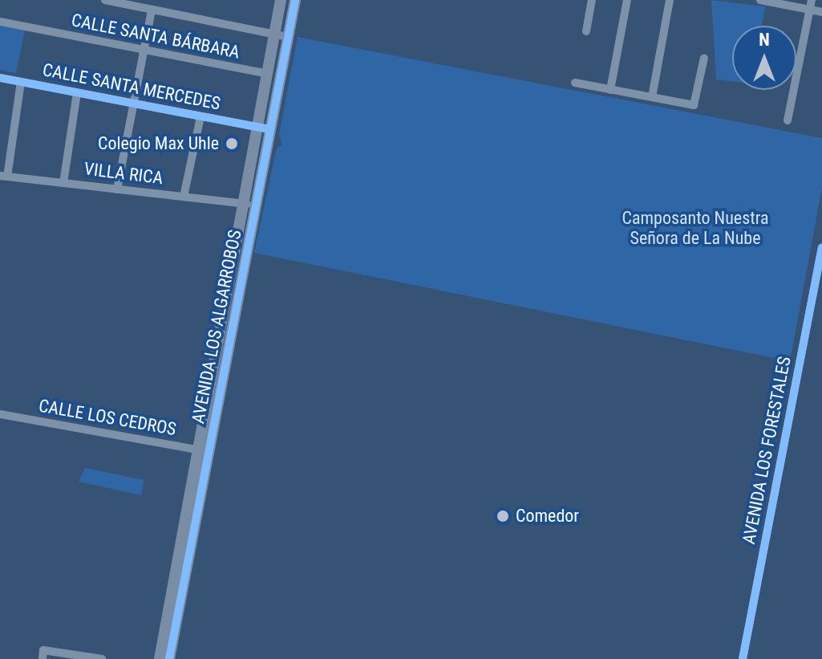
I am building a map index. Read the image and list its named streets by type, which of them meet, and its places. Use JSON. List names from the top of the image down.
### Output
{
  "streets": {
    "street": [
      "CALLE SANTA BÁRBARA",
      "CALLE SANTA MERCEDES",
      "VILLA RICA",
      "AVENIDA LOS ALGARROBOS",
      "CALLE LOS CEDROS",
      "AVENIDA LOS FORESTALES"
    ]
  },
  "crossings": [
    ["CALLE SANTA BÁRBARA", "AVENIDA LOS ALGARROBOS"],
    ["CALLE SANTA MERCEDES", "AVENIDA LOS ALGARROBOS"],
    ["VILLA RICA", "AVENIDA LOS ALGARROBOS"],
    ["AVENIDA LOS ALGARROBOS", "CALLE LOS CEDROS"]
  ],
  "parks": ["Camposanto Nuestra Señora de La Nube"],
  "places": ["Colegio Max Uhle", "Comedor"],
  "north": "top"
}
